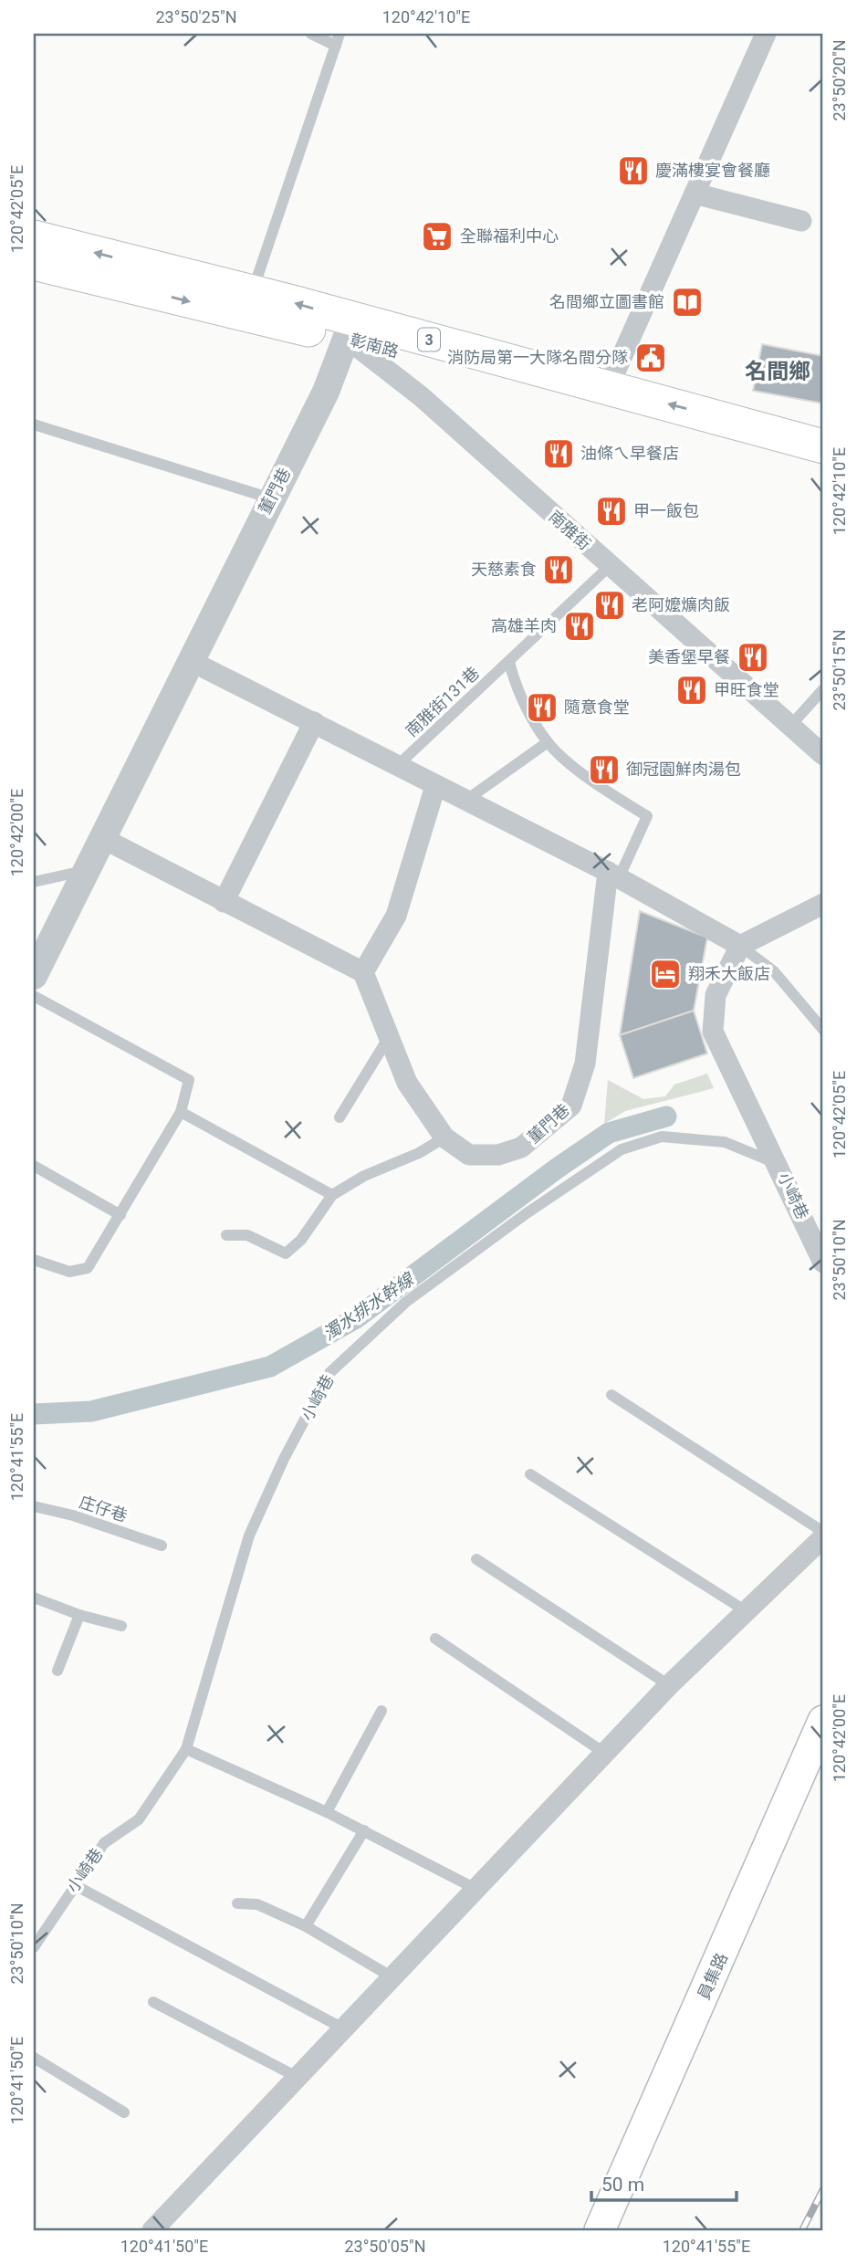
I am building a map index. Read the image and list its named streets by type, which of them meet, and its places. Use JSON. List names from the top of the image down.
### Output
{
  "streets": {
    "main road": ["3", "彰南路", "員集路"],
    "street": ["董門巷", "南雅街", "小崎巷"],
    "lane": ["南雅街131巷", "庄仔巷"]
  },
  "crossings": [
    ["彰南路", "董門巷"],
    ["彰南路", "南雅街"],
    ["董門巷", "南雅街"],
    ["南雅街", "南雅街131巷"]
  ],
  "districts": ["名間鄉"],
  "water": ["濁水排水幹線"],
  "places": {
    "restaurant": [
      "慶滿樓宴會餐廳",
      "油條ㄟ早餐店",
      "甲一飯包",
      "天慈素食",
      "老阿嬤爌肉飯",
      "高雄羊肉",
      "美香堡早餐",
      "甲旺食堂",
      "隨意食堂",
      "御冠園鮮肉湯包"
    ],
    "supermarket": ["全聯福利中心"],
    "library": ["名間鄉立圖書館"],
    "public building": ["消防局第一大隊名間分隊"],
    "hotel": ["翔禾大飯店"]
  },
  "scale_bar": "50 m",
  "coordinates": [
    "23°50'25\"N",
    "120°42'10\"E",
    "23°50'20\"N",
    "120°42'05\"E",
    "23°50'15\"N",
    "120°42'00\"E",
    "23°50'10\"N",
    "120°41'55\"E",
    "120°41'50\"E",
    "23°50'05\"N"
  ]
}
